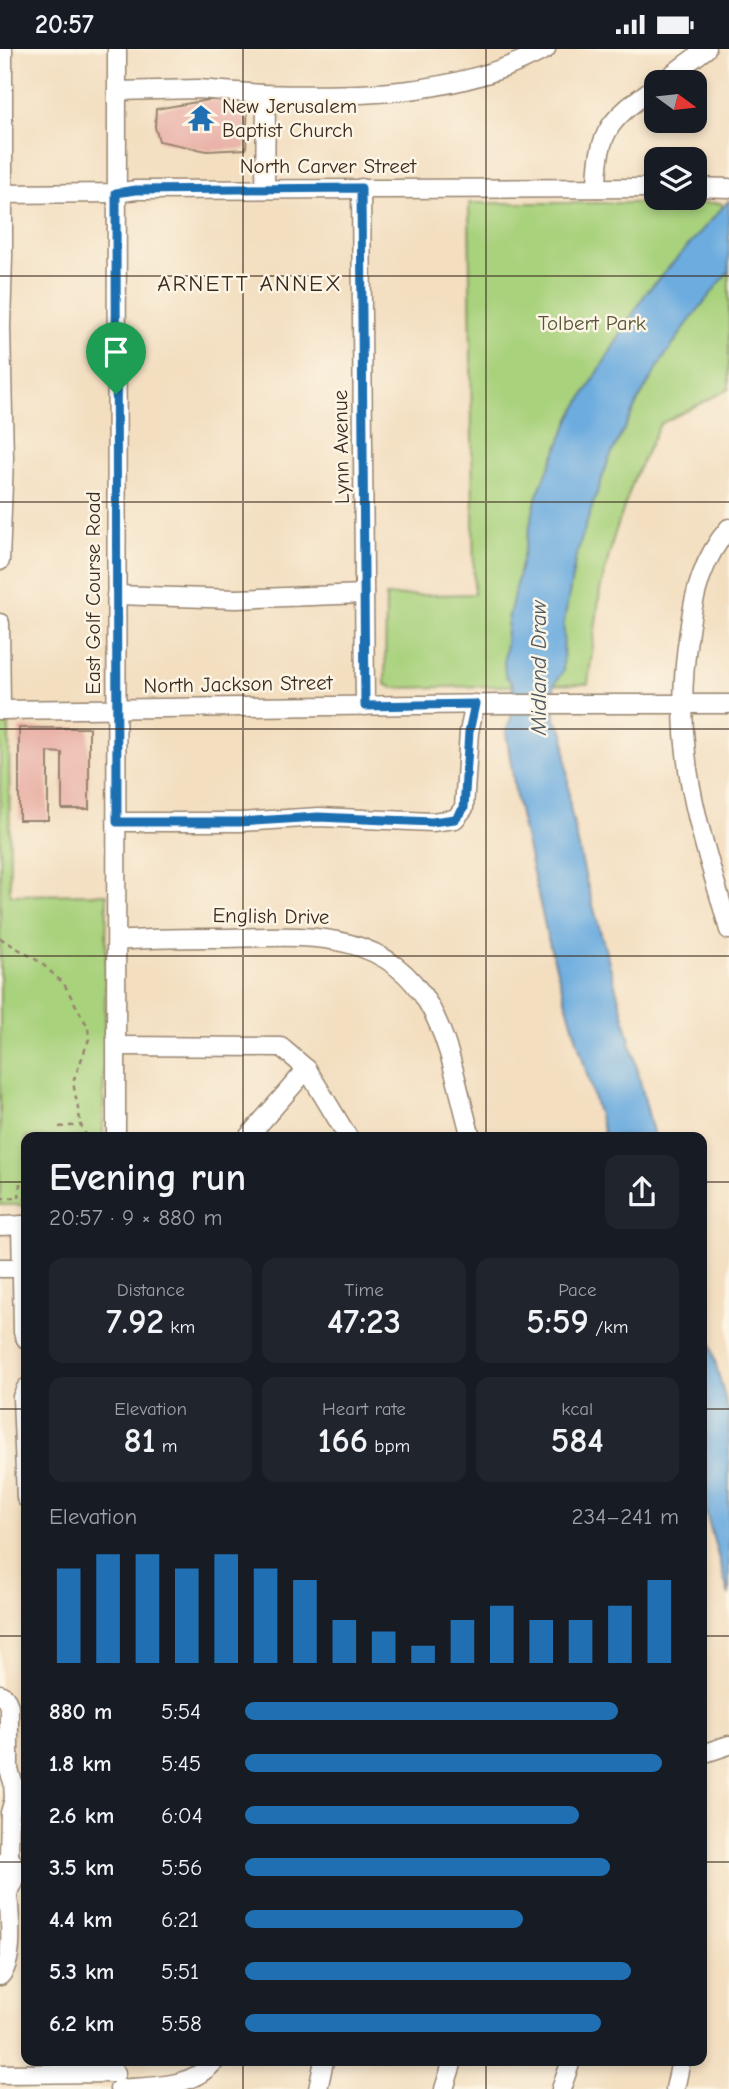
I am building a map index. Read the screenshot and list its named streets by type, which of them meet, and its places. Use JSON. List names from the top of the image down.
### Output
{
  "streets": {
    "street": [
      "North Carver Street",
      "Lynn Avenue",
      "East Golf Course Road",
      "North Jackson Street",
      "English Drive"
    ]
  },
  "crossings": [
    ["North Carver Street", "Lynn Avenue"],
    ["North Carver Street", "East Golf Course Road"],
    ["Lynn Avenue", "North Jackson Street"],
    ["East Golf Course Road", "North Jackson Street"],
    ["East Golf Course Road", "English Drive"]
  ],
  "districts": ["ARNETT ANNEX"],
  "water": ["Midland Draw"],
  "parks": ["Tolbert Park"],
  "places": {
    "temple": ["New Jerusalem Baptist Church"]
  },
  "north": "right",
  "page": {
    "status": "20:57",
    "heading": ["Evening run", "20:57 · 9 × 880 m"],
    "stats": [
      ["Distance", "7.92 km"],
      ["Time", "47:23"],
      ["Pace", "5:59 /km"],
      ["Elevation", "81 m"],
      ["Heart rate", "166 bpm"],
      ["kcal", "584"]
    ],
    "chart": ["Elevation", "234–241 m"],
    "list": [
      {
        "name": "880 m",
        "note": "5:54"
      },
      {
        "name": "1.8 km",
        "note": "5:45"
      },
      {
        "name": "2.6 km",
        "note": "6:04"
      },
      {
        "name": "3.5 km",
        "note": "5:56"
      },
      {
        "name": "4.4 km",
        "note": "6:21"
      },
      {
        "name": "5.3 km",
        "note": "5:51"
      },
      {
        "name": "6.2 km",
        "note": "5:58"
      }
    ]
  }
}
